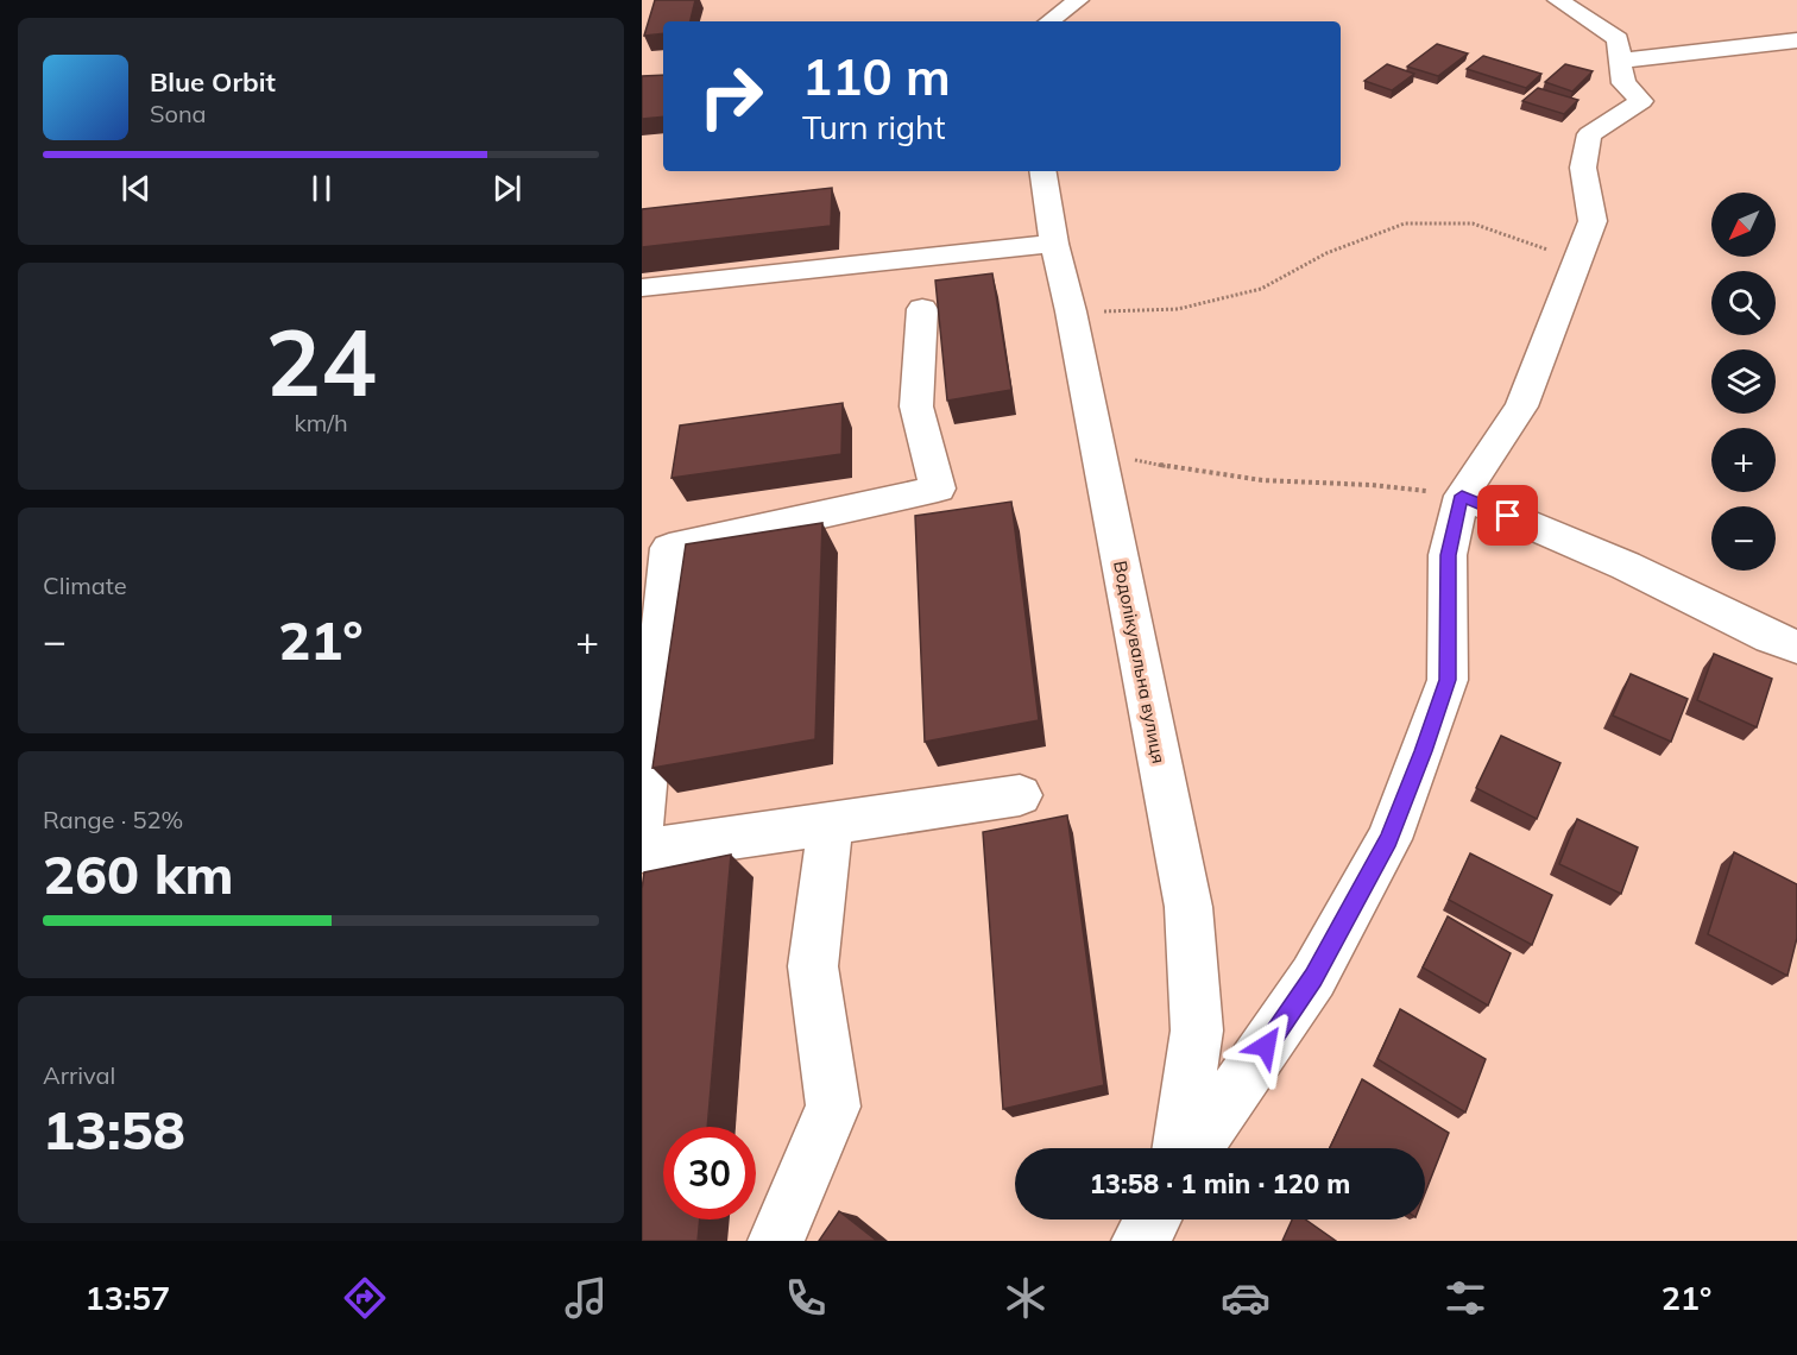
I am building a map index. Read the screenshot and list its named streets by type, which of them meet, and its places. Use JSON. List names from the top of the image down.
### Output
{
  "streets": {
    "street": ["Водолікувальна вулиця"]
  },
  "north": "bottom left",
  "page": {
    "turn": ["110 m", "Turn right"],
    "song": ["Blue Orbit", "Sona"],
    "map_buttons": ["+", "−"],
    "tile": [
      ["24", "km/h"],
      "Climate",
      ["Range · 52%", "260 km"],
      ["Arrival", "13:58"]
    ],
    "heat": ["−", "21°", "+"],
    "limit": "30",
    "trip": "13:58 · 1 min · 120 m",
    "tabs": ["13:57", "21°"]
  }
}
